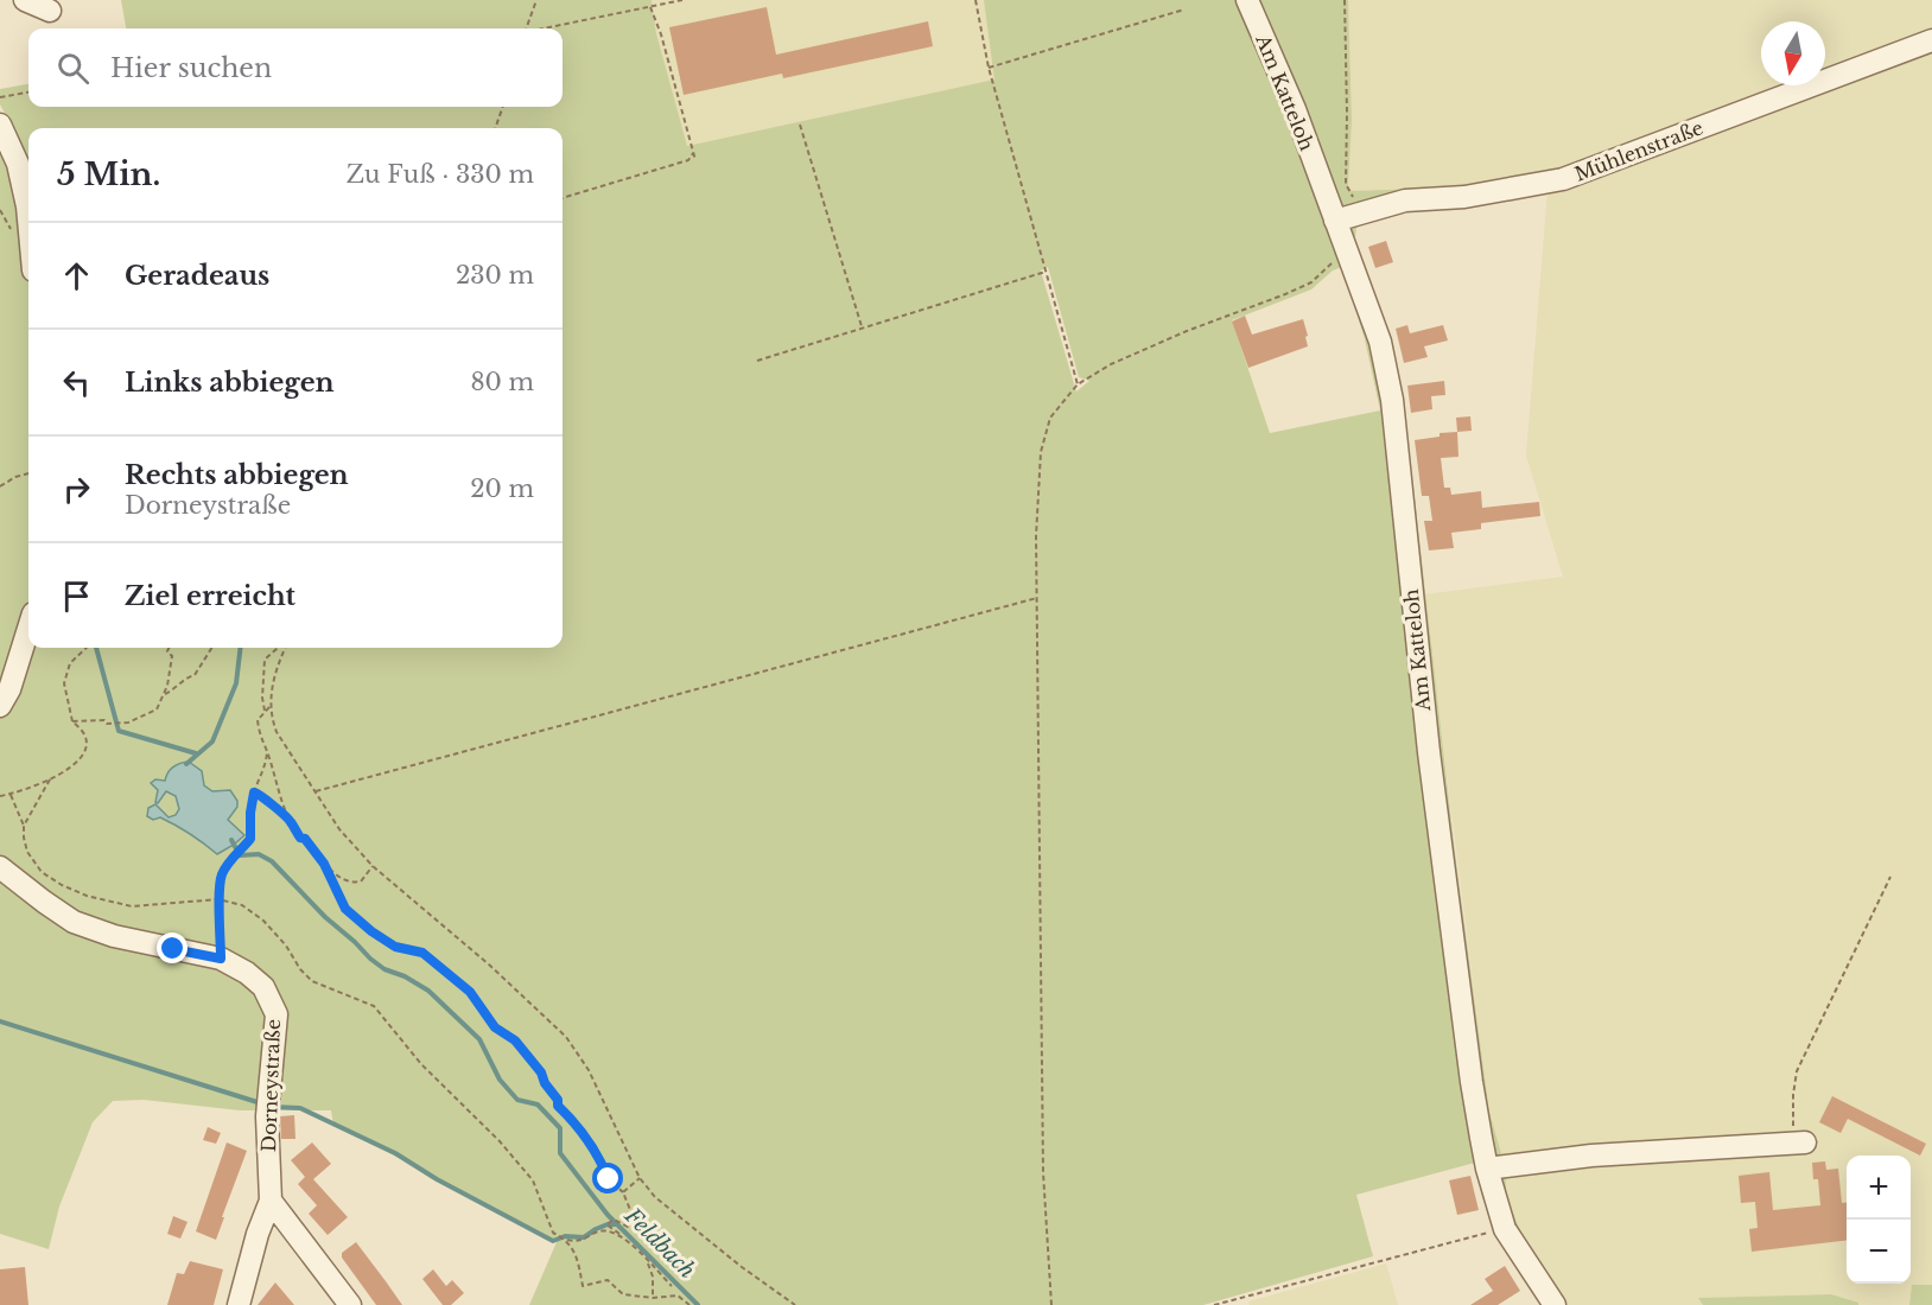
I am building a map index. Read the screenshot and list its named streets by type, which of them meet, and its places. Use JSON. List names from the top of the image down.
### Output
{
  "streets": {
    "street": ["Am Katteloh", "Mühlenstraße", "Dorneystraße"]
  },
  "crossings": [
    ["Am Katteloh", "Mühlenstraße"]
  ],
  "water": ["Feldbach"],
  "north": "bottom",
  "page": {
    "search": "Hier suchen",
    "heading": ["5 Min.", "Zu Fuß · 330 m"],
    "list": [
      ["Geradeaus", "230 m"],
      ["Links abbiegen", "80 m"],
      ["Rechts abbiegen", "Dorneystraße", "20 m"],
      "Ziel erreicht"
    ],
    "map_buttons": ["+", "−"]
  }
}
